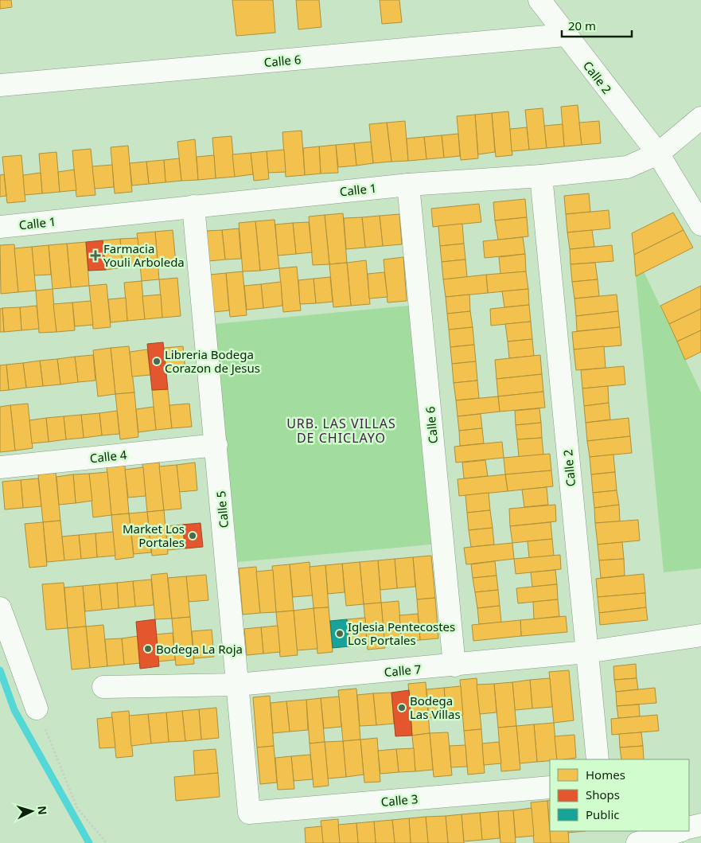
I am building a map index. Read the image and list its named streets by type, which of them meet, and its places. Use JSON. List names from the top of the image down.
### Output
{
  "streets": {
    "street": [
      "Calle 6",
      "Calle 2",
      "Calle 1",
      "Calle 4",
      "Calle 5",
      "Calle 7",
      "Calle 3"
    ]
  },
  "crossings": [
    ["Calle 6", "Calle 2"],
    ["Calle 6", "Calle 1"],
    ["Calle 6", "Calle 7"],
    ["Calle 2", "Calle 1"],
    ["Calle 2", "Calle 7"],
    ["Calle 1", "Calle 5"],
    ["Calle 4", "Calle 5"],
    ["Calle 5", "Calle 7"],
    ["Calle 5", "Calle 3"]
  ],
  "districts": ["URB. LAS VILLAS DE CHICLAYO"],
  "places": {
    "health": ["Farmacia Youli Arboleda"],
    "other": [
      "Libreria Bodega Corazon de Jesus",
      "Market Los Portales",
      "Iglesia Pentecostes Los Portales",
      "Bodega La Roja",
      "Bodega Las Villas"
    ]
  },
  "legend": ["Homes", "Shops", "Public"],
  "scale_bar": "20 m",
  "north": "right"
}
